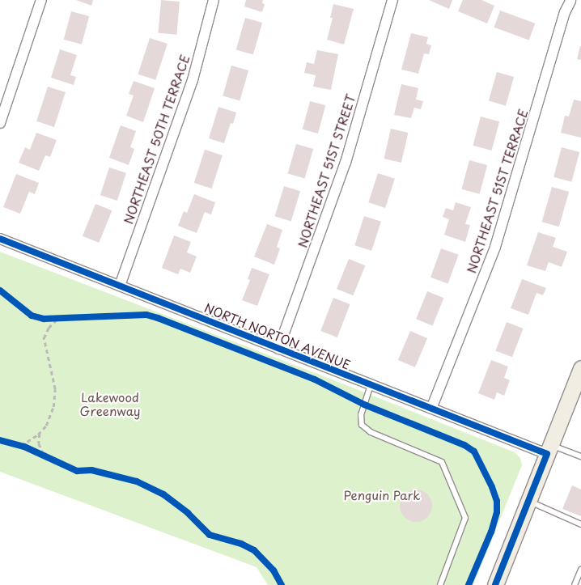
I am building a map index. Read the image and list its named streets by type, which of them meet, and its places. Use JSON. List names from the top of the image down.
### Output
{
  "streets": {
    "street": [
      "NORTHEAST 50TH TERRACE",
      "NORTHEAST 51ST STREET",
      "NORTHEAST 51ST TERRACE",
      "NORTH NORTON AVENUE"
    ]
  },
  "crossings": [
    ["NORTHEAST 50TH TERRACE", "NORTH NORTON AVENUE"],
    ["NORTHEAST 51ST STREET", "NORTH NORTON AVENUE"],
    ["NORTHEAST 51ST TERRACE", "NORTH NORTON AVENUE"]
  ],
  "parks": ["Lakewood Greenway", "Penguin Park"]
}
